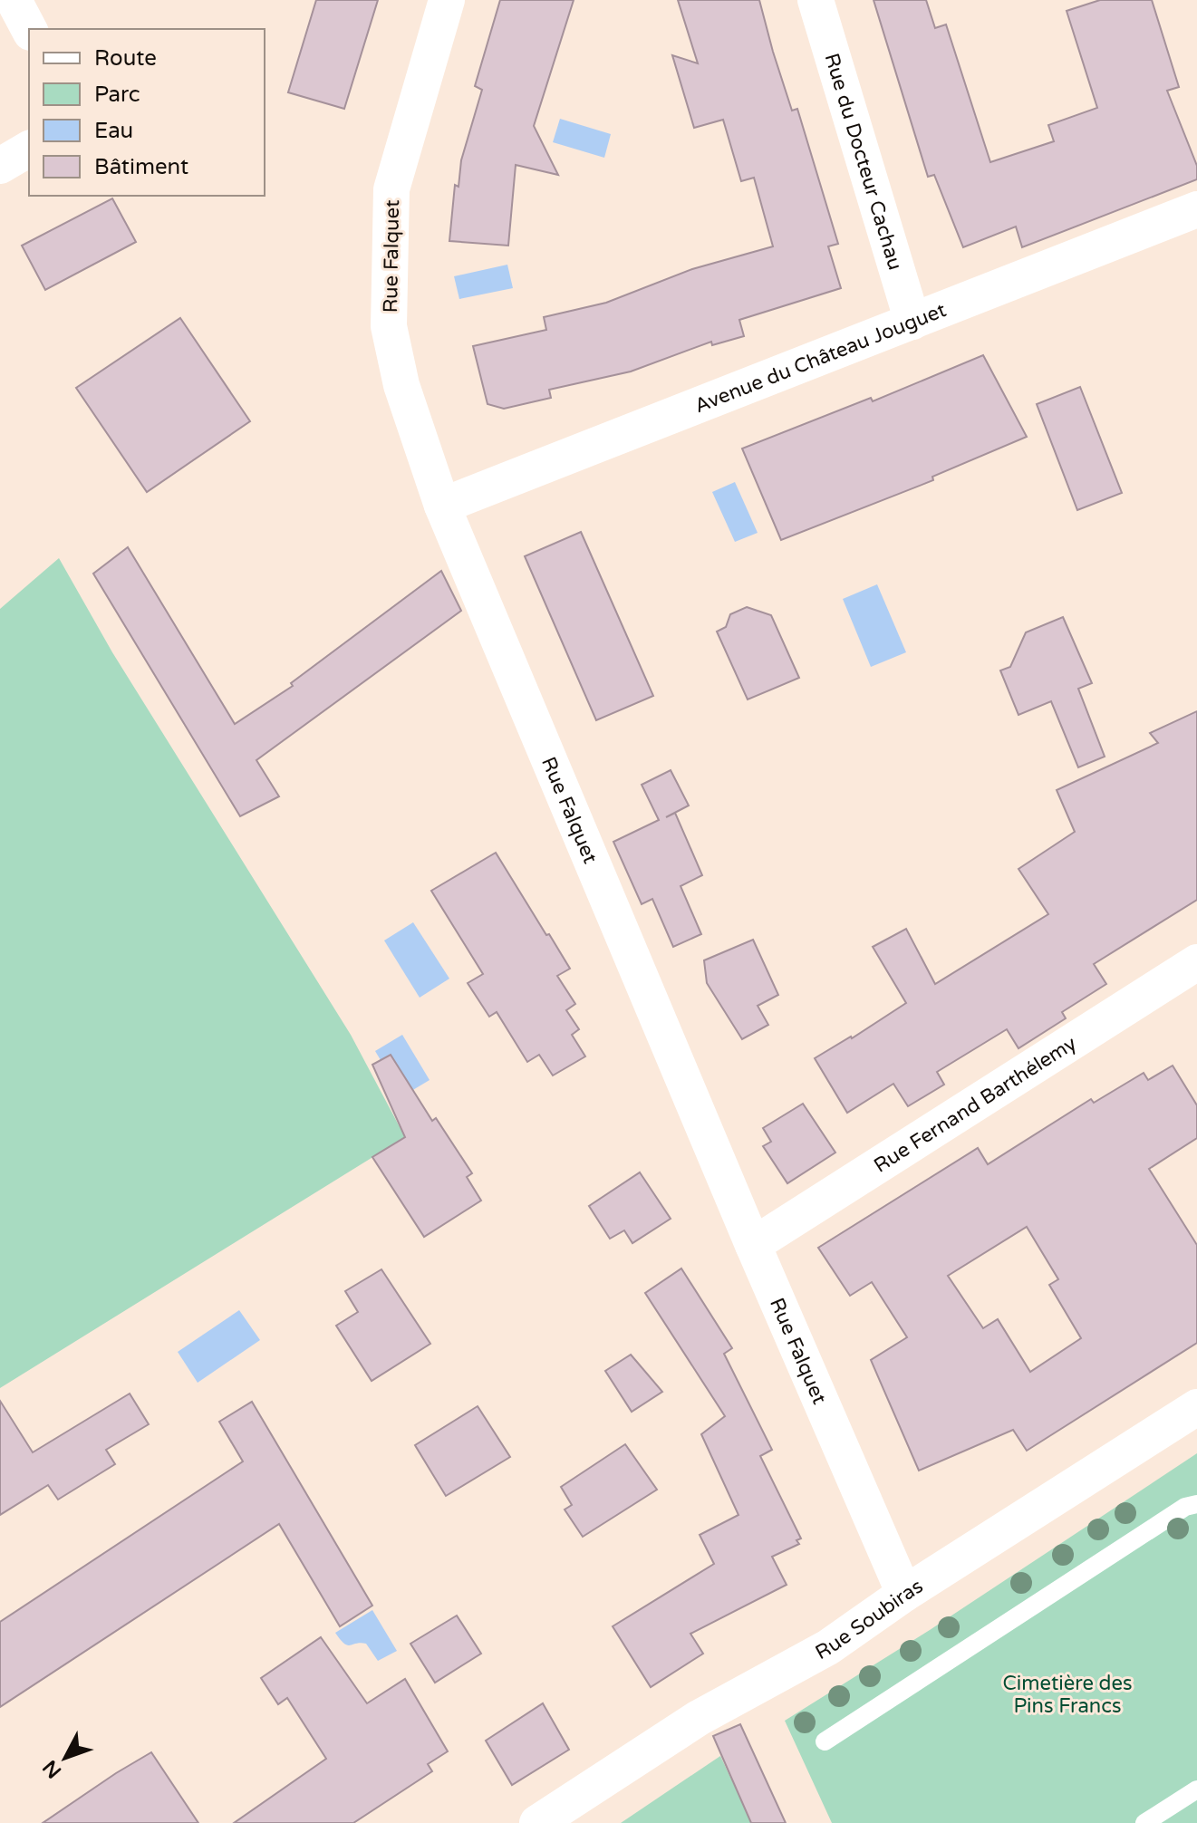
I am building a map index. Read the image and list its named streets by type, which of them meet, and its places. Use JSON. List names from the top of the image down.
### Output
{
  "streets": {
    "street": [
      "Rue du Docteur Cachau",
      "Rue Falquet",
      "Avenue du Château Jouguet",
      "Rue Fernand Barthélemy",
      "Rue Soubiras"
    ]
  },
  "crossings": [
    ["Rue du Docteur Cachau", "Avenue du Château Jouguet"],
    ["Rue Falquet", "Avenue du Château Jouguet"],
    ["Rue Falquet", "Rue Fernand Barthélemy"],
    ["Rue Falquet", "Rue Soubiras"]
  ],
  "parks": ["Cimetière des Pins Francs"],
  "legend": [
    "Route",
    "Parc",
    "Eau",
    "Bâtiment"
  ],
  "north": "bottom left"
}
